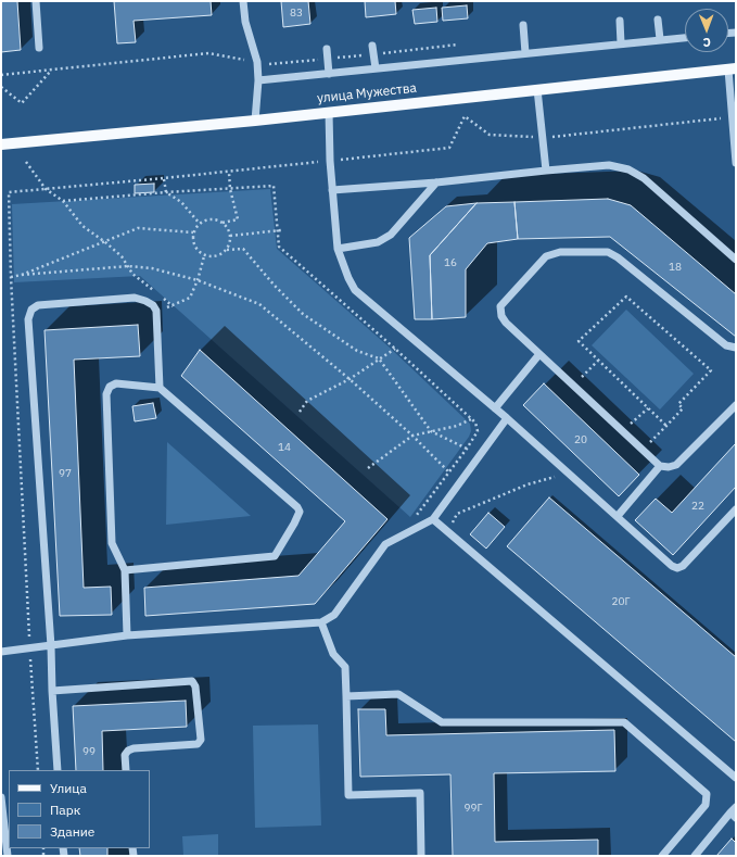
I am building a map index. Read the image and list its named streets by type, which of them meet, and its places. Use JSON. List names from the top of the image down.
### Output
{
  "streets": {
    "main road": ["улица Мужества"]
  },
  "house_numbers": [
    "83",
    "16",
    "18",
    "20",
    "14",
    "97",
    "22",
    "20Г",
    "99",
    "99Г"
  ],
  "legend": ["Улица", "Парк", "Здание"],
  "north": "bottom"
}
